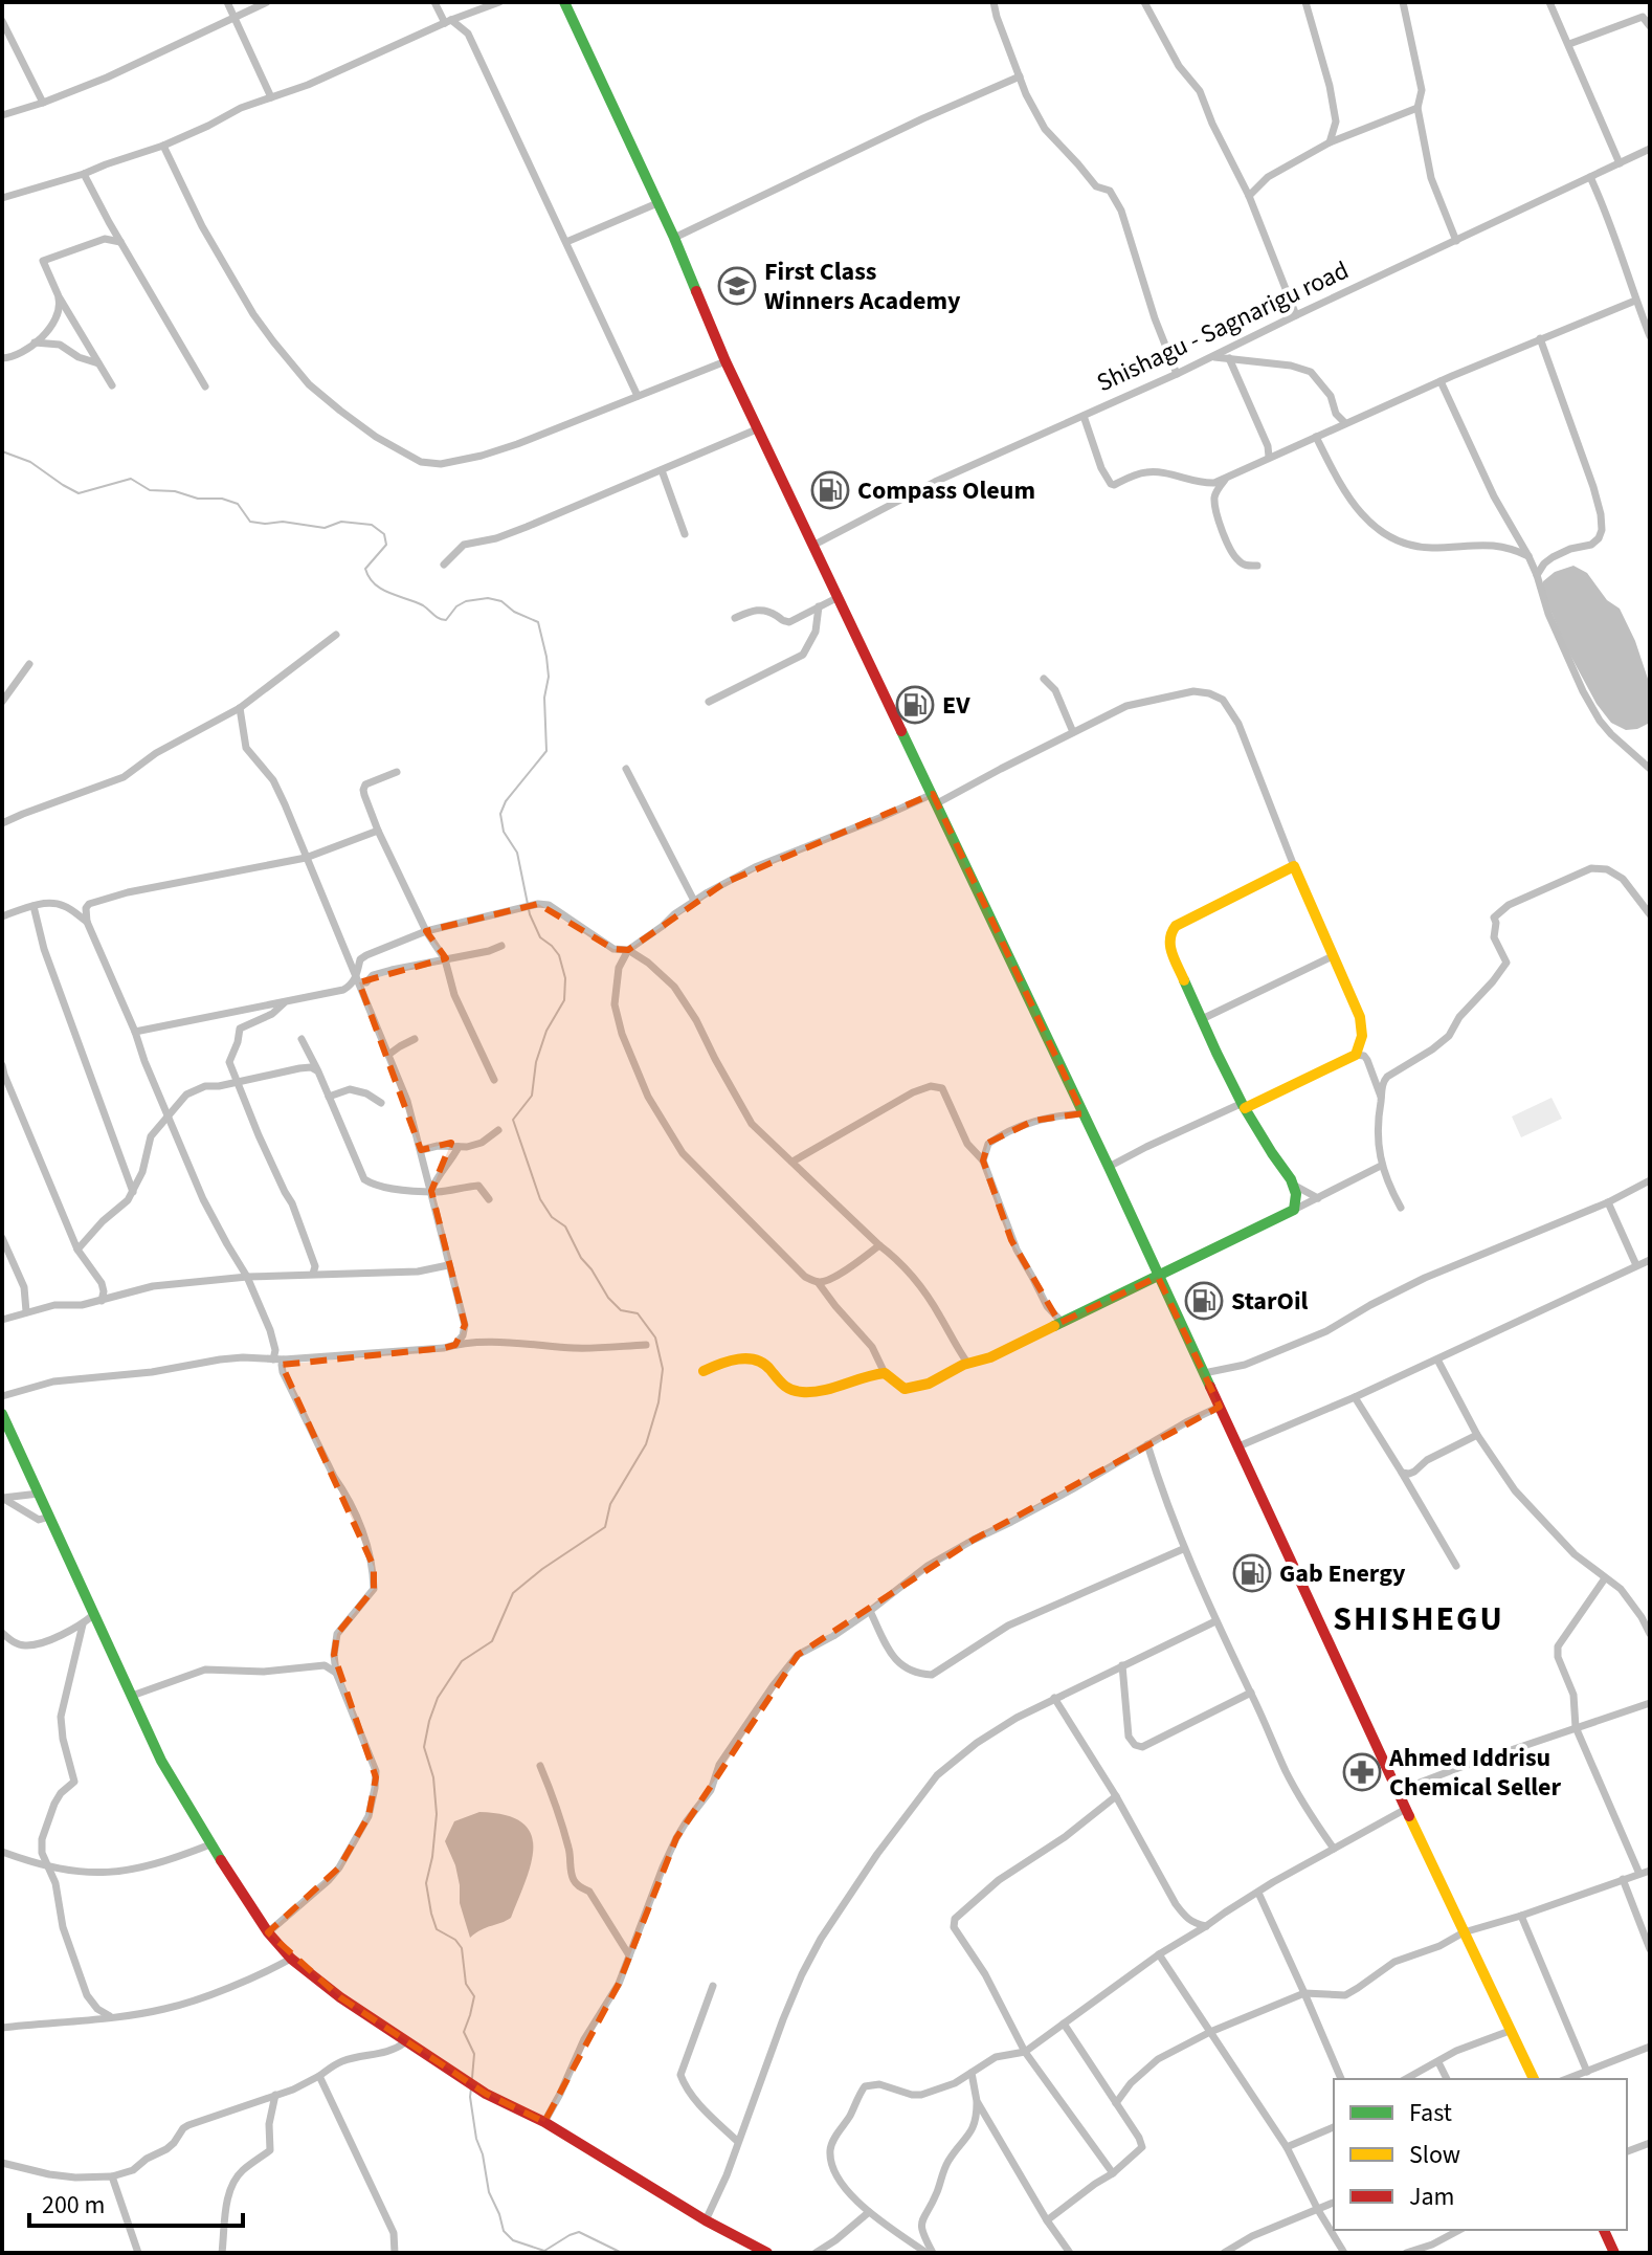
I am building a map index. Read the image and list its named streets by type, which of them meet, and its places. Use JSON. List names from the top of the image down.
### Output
{
  "streets": {
    "street": ["Shishagu - Sagnarigu road"]
  },
  "districts": ["SHISHEGU"],
  "places": {
    "school or university": ["First Class Winners Academy"],
    "fuel station": [
      "Compass Oleum",
      "EV",
      "StarOil",
      "Gab Energy"
    ],
    "pharmacy": ["Ahmed Iddrisu Chemical Seller"]
  },
  "legend": ["Fast", "Slow", "Jam"],
  "scale_bar": "200 m"
}
